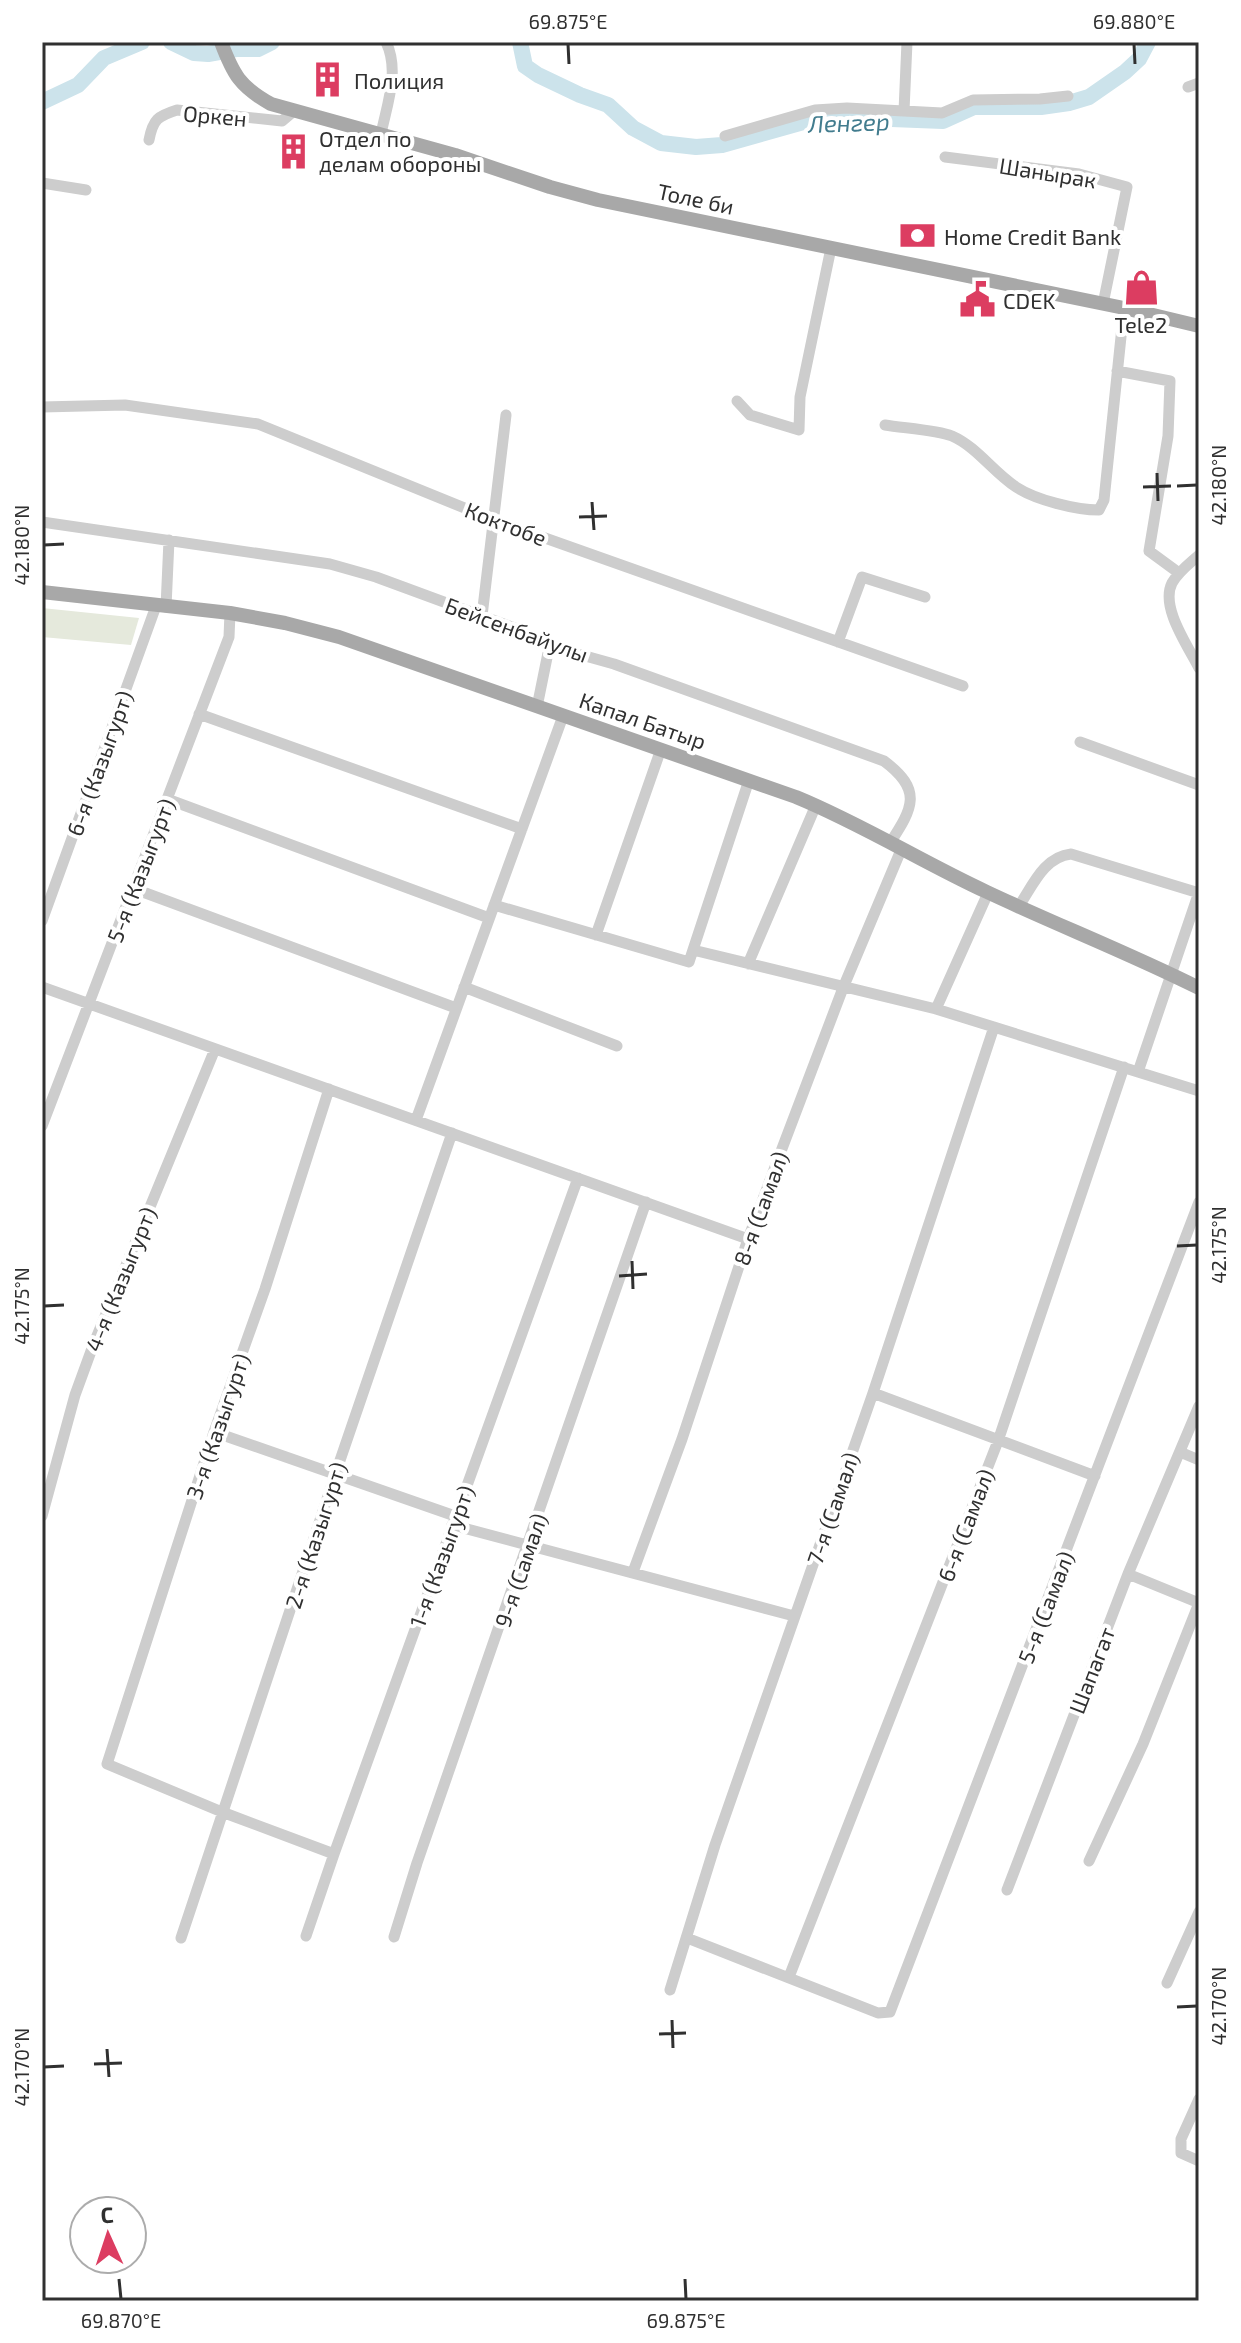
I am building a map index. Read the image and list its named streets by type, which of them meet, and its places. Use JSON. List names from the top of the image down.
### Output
{
  "streets": {
    "main road": ["Толе би", "Капал Батыр"],
    "street": [
      "Оркен",
      "Шанырак",
      "Коктобе",
      "Бейсенбайулы",
      "6-я (Казыгурт)",
      "5-я (Казыгурт)",
      "8-я (Самал)",
      "4-я (Казыгурт)",
      "3-я (Казыгурт)",
      "7-я (Самал)",
      "6-я (Самал)",
      "2-я (Казыгурт)",
      "1-я (Казыгурт)",
      "9-я (Самал)",
      "5-я (Самал)",
      "Шапагат"
    ]
  },
  "crossings": [
    ["Оркен", "Толе би"],
    ["Шанырак", "Толе би"],
    ["Бейсенбайулы", "Капал Батыр"],
    ["Бейсенбайулы", "6-я (Казыгурт)"],
    ["Бейсенбайулы", "8-я (Самал)"],
    ["Капал Батыр", "6-я (Казыгурт)"],
    ["Капал Батыр", "5-я (Казыгурт)"],
    ["Капал Батыр", "8-я (Самал)"],
    ["3-я (Казыгурт)", "2-я (Казыгурт)"],
    ["6-я (Самал)", "5-я (Самал)"]
  ],
  "water": ["Ленгер"],
  "places": {
    "building": ["Полиция", "Отдел по делам обороны"],
    "bank": ["Home Credit Bank"],
    "shop": ["Tele2"],
    "public building": ["CDEK"]
  },
  "north": "top",
  "coordinates": [
    "69.875°E",
    "69.880°E",
    "42.180°N",
    "42.175°N",
    "42.170°N",
    "69.870°E"
  ]
}
